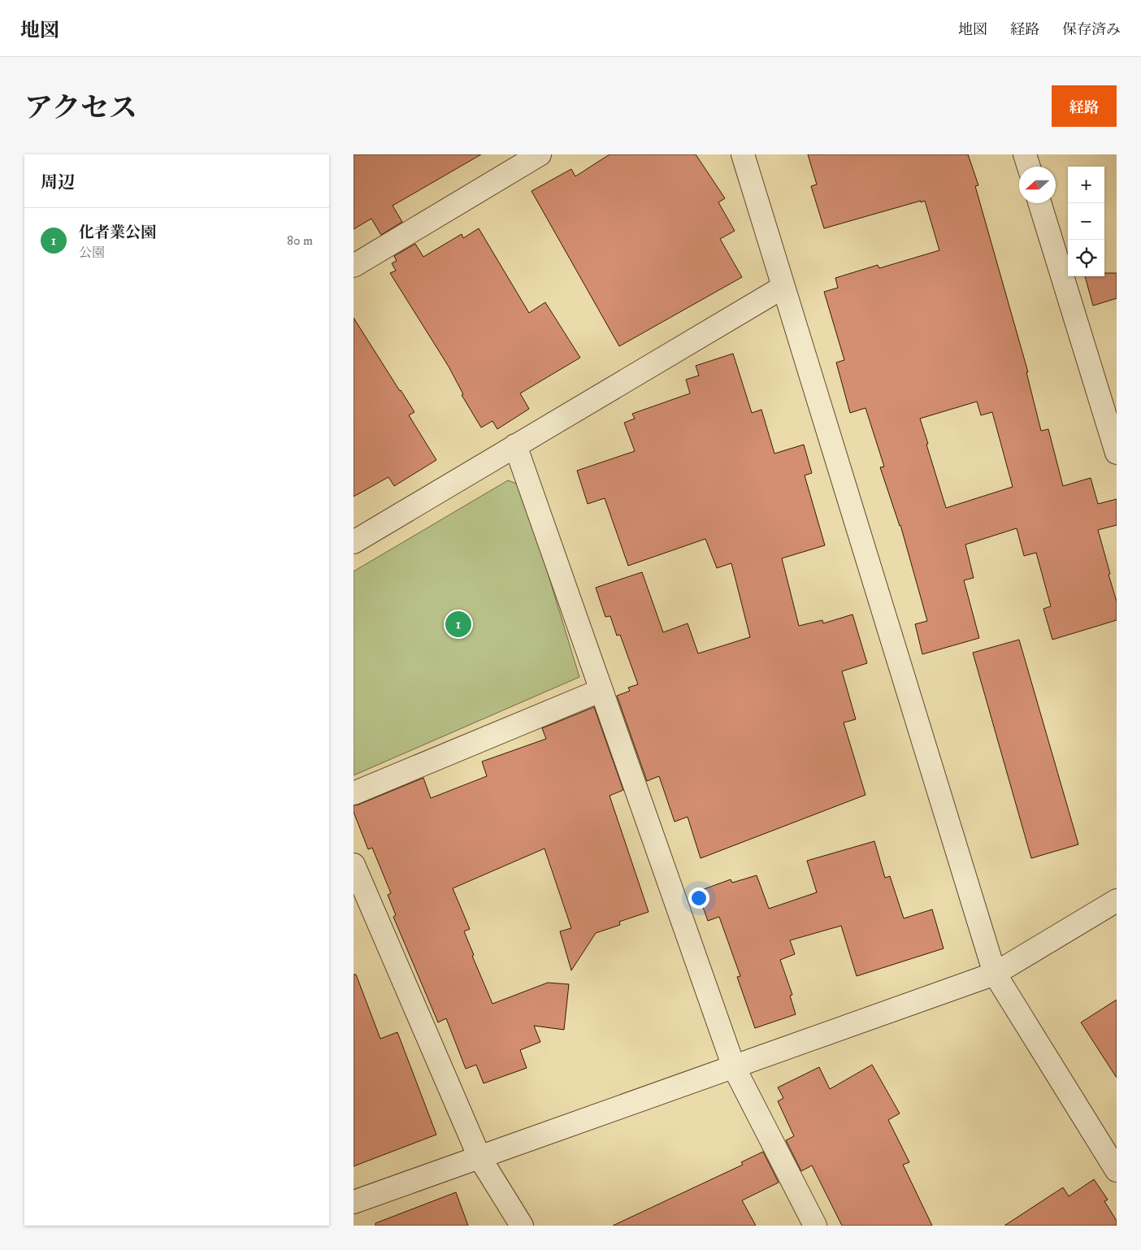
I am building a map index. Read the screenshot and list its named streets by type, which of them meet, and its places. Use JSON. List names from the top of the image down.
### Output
{
  "north": "left",
  "page": {
    "header": "地図",
    "nav": ["地図", "経路", "保存済み"],
    "title": "アクセス",
    "buttons": "経路",
    "heading": "周辺",
    "map_buttons": ["+", "−"],
    "list": [
      {
        "mark": "1",
        "name": "化者業公園",
        "note": "公園",
        "value": "80 m"
      }
    ],
    "pins": "1"
  }
}
